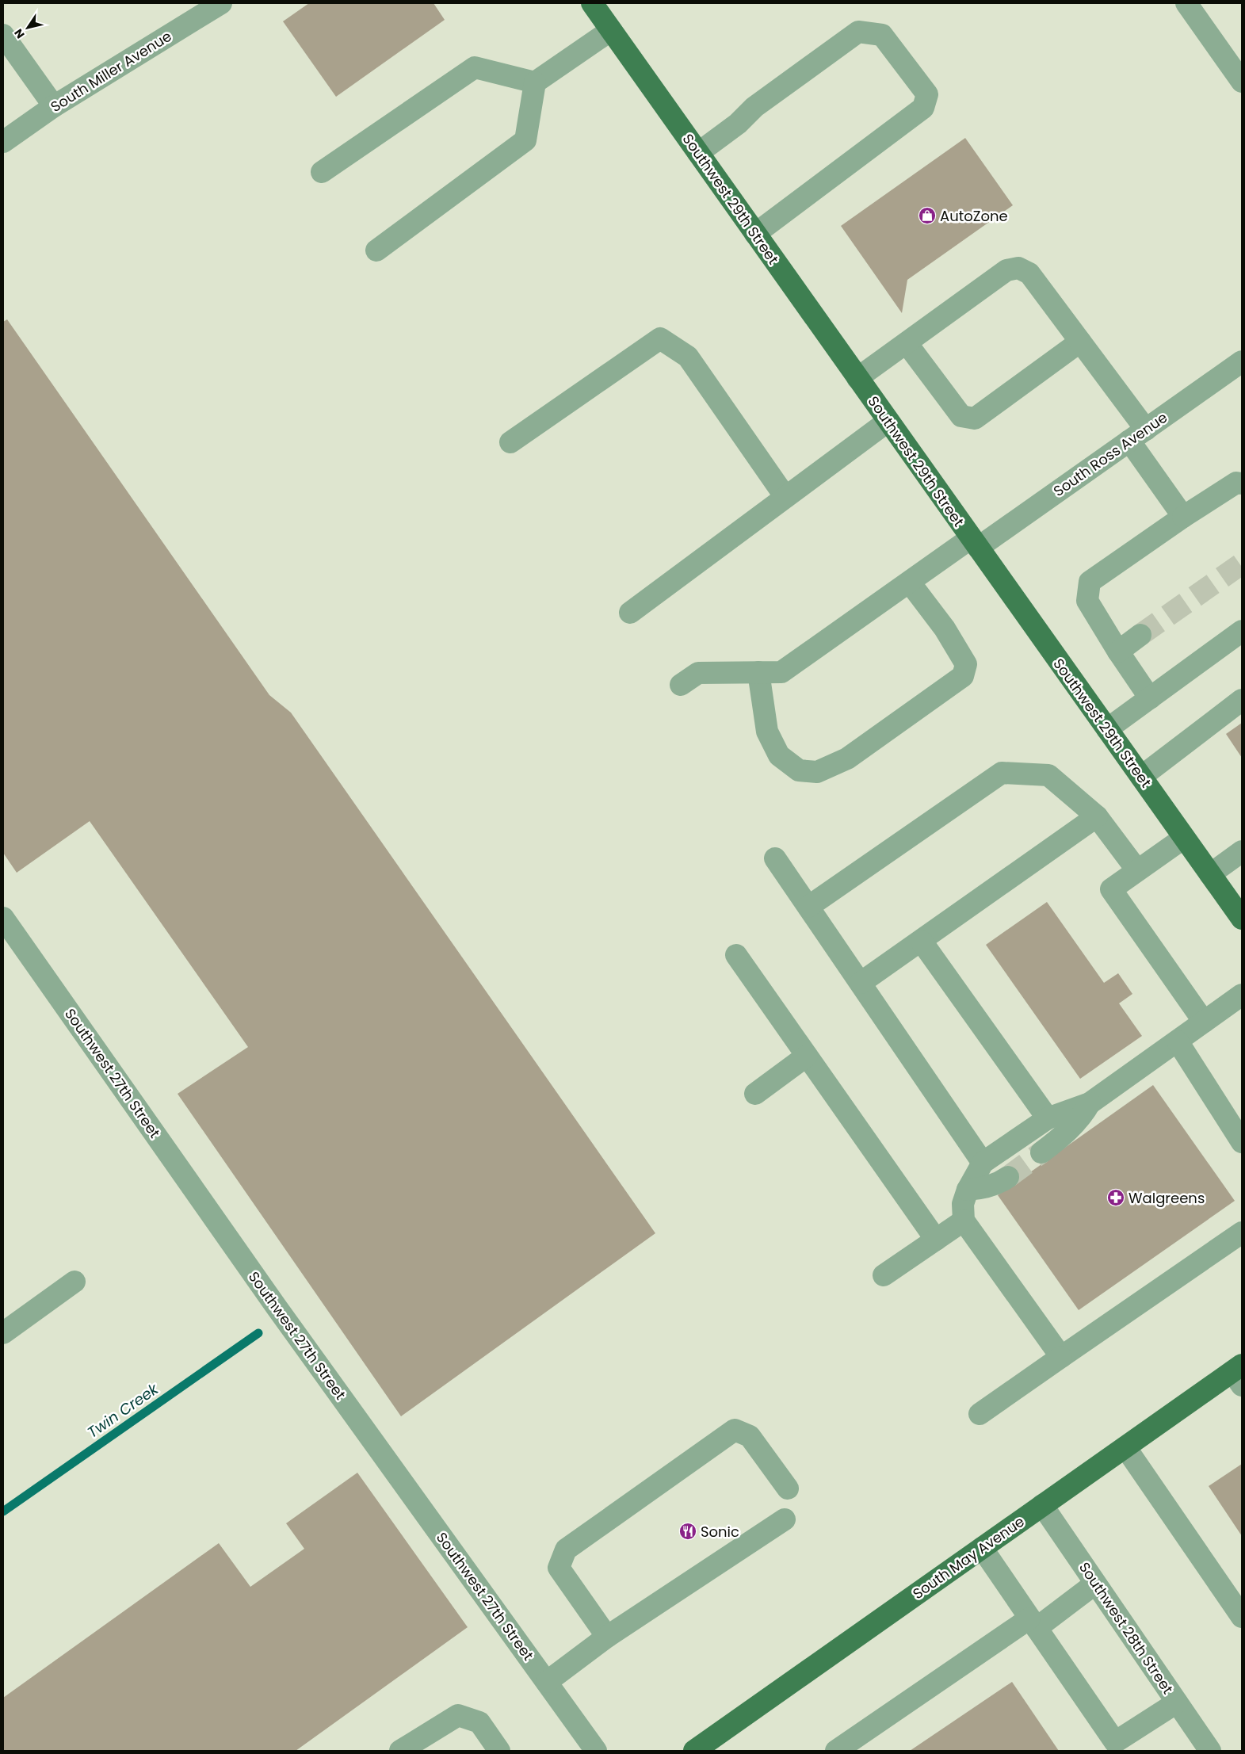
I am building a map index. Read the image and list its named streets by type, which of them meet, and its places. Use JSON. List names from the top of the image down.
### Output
{
  "streets": {
    "main road": ["Southwest 29th Street", "South May Avenue"],
    "street": [
      "South Miller Avenue",
      "South Ross Avenue",
      "Southwest 27th Street",
      "Southwest 28th Street"
    ]
  },
  "crossings": [
    ["Southwest 29th Street", "South Ross Avenue"],
    ["South May Avenue", "Southwest 28th Street"]
  ],
  "water": ["Twin Creek"],
  "places": {
    "shop": ["AutoZone"],
    "pharmacy": ["Walgreens"],
    "restaurant": ["Sonic"]
  },
  "north": "bottom left"
}
